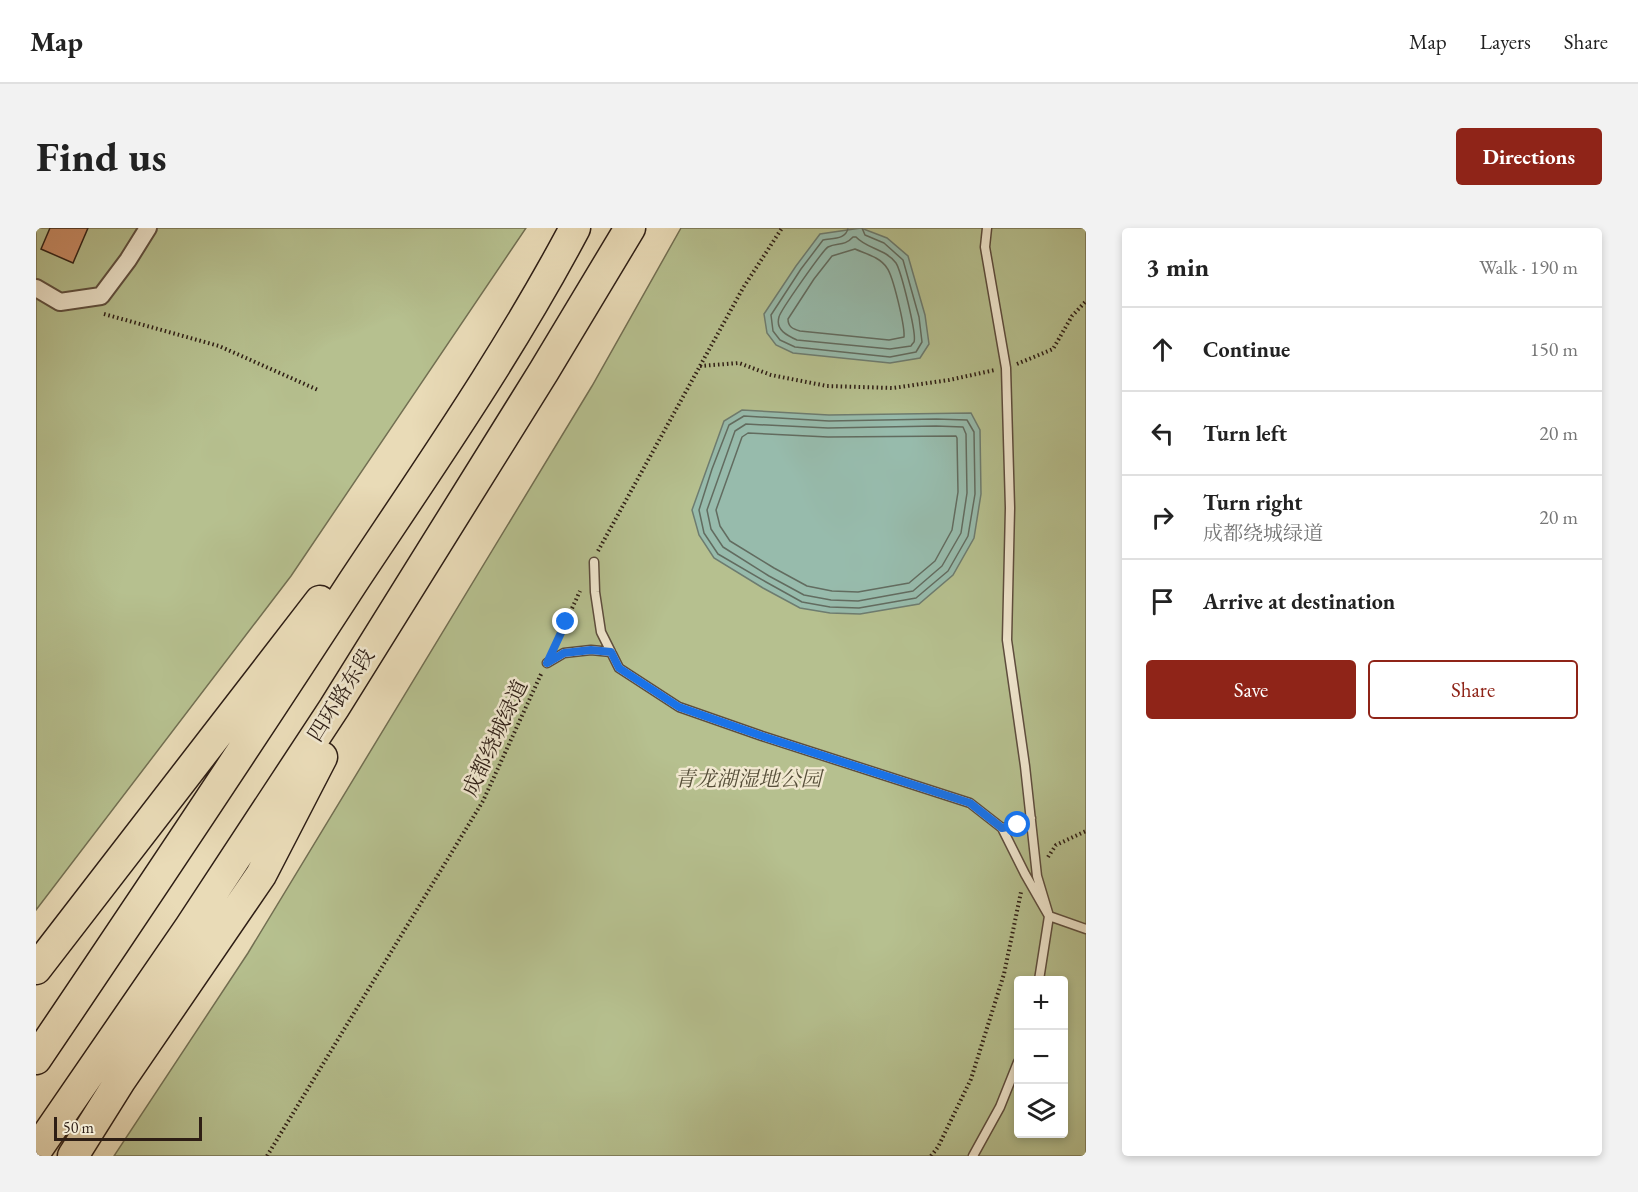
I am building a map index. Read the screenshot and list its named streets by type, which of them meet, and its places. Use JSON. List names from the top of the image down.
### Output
{
  "streets": {
    "highway": ["四环路东段"],
    "path": ["成都绕城绿道"]
  },
  "parks": ["青龙湖湿地公园"],
  "scale_bar": "50 m",
  "page": {
    "header": "Map",
    "nav": ["Map", "Layers", "Share"],
    "buttons": [
      "Directions",
      ["Save", "Share"]
    ],
    "title": "Find us",
    "heading": ["3 min", "Walk · 190 m"],
    "list": [
      ["Continue", "150 m"],
      ["Turn left", "20 m"],
      ["Turn right", "成都绕城绿道", "20 m"],
      "Arrive at destination"
    ],
    "map_buttons": ["+", "−"],
    "scale": "50 m"
  }
}
